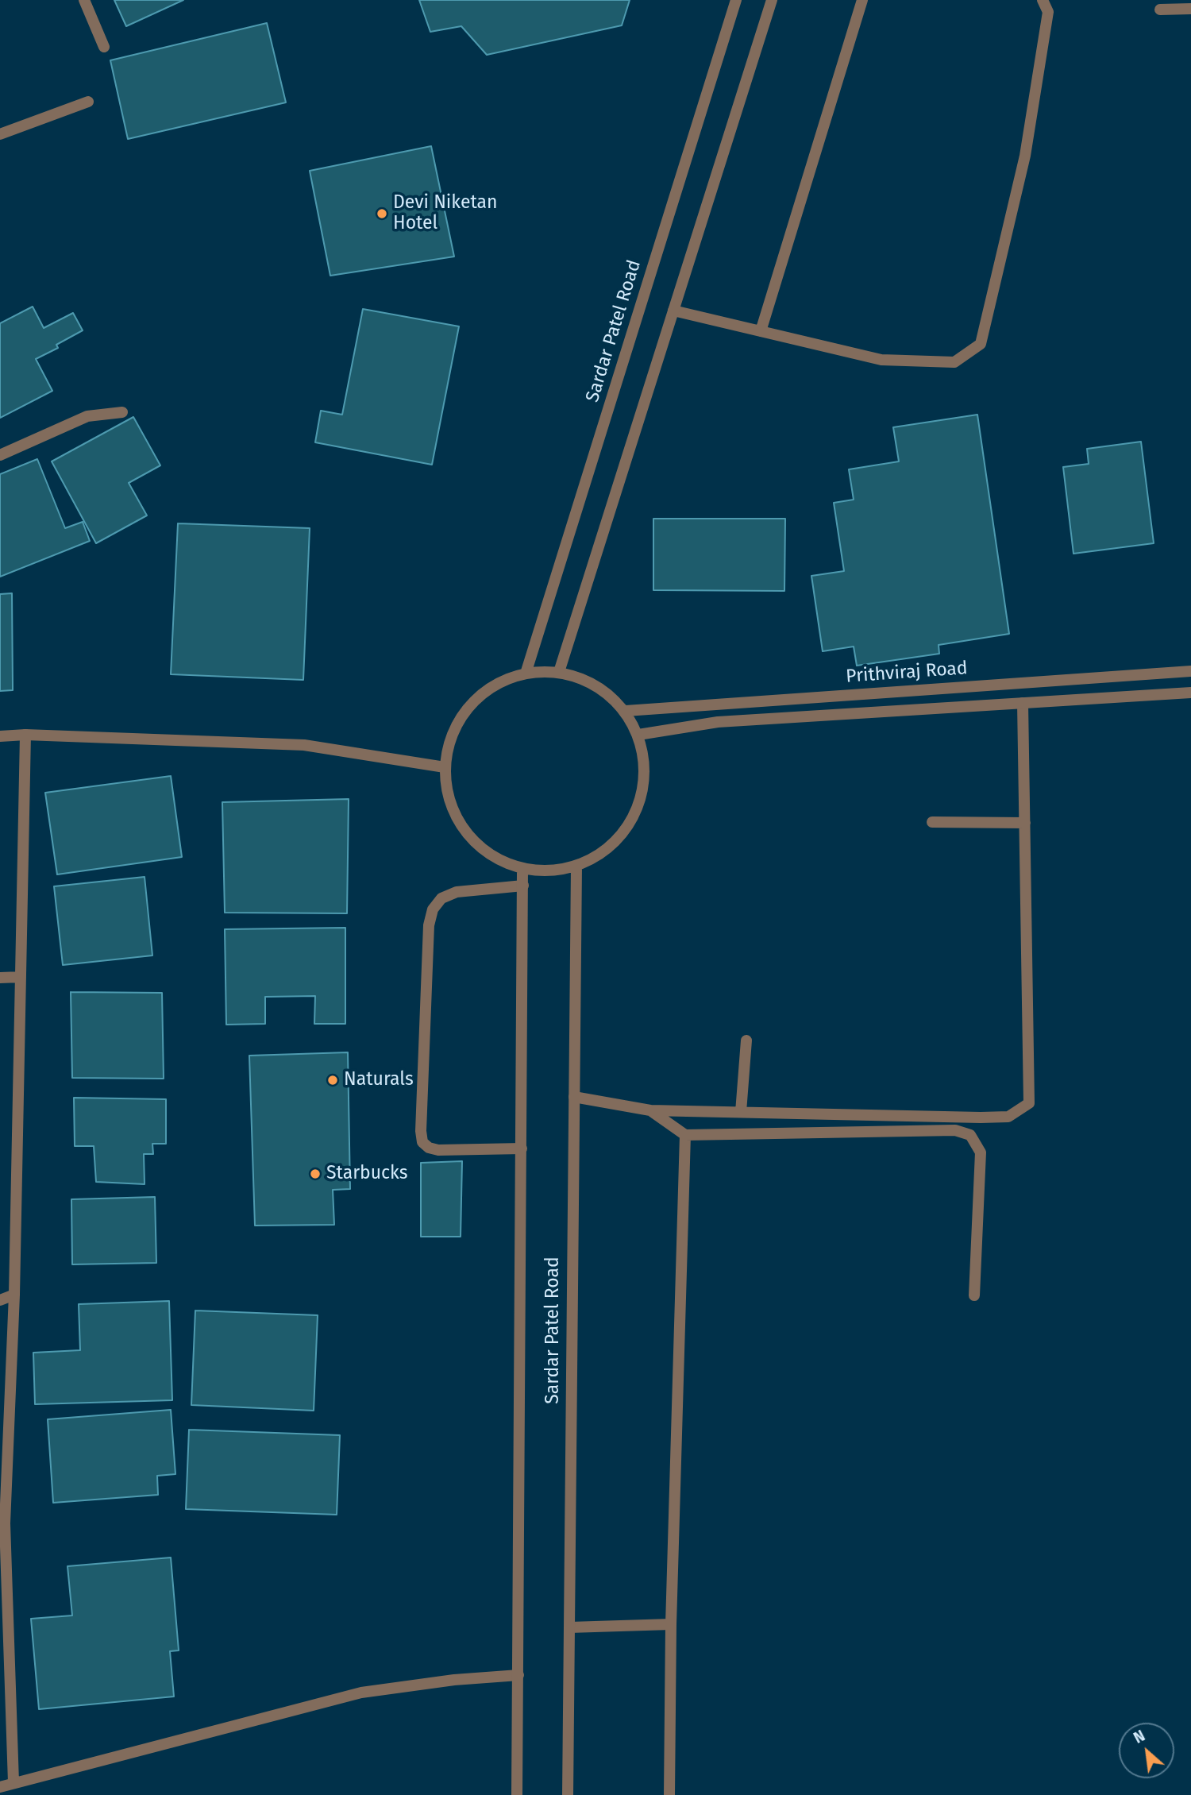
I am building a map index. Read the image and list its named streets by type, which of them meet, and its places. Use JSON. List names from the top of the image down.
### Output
{
  "streets": {
    "street": ["Sardar Patel Road", "Prithviraj Road"]
  },
  "places": ["Devi Niketan Hotel", "Naturals", "Starbucks"],
  "north": "top left"
}
